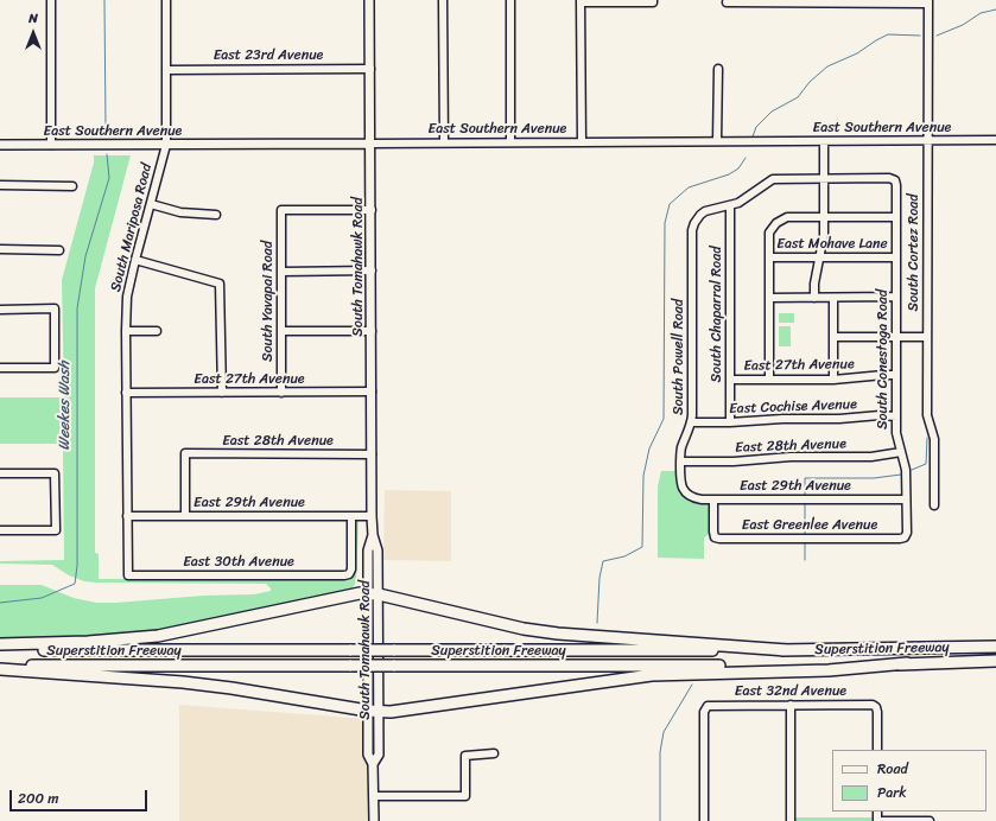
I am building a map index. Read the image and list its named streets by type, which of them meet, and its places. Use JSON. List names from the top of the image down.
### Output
{
  "streets": {
    "highway": ["Superstition Freeway"],
    "main road": ["East Southern Avenue", "South Tomahawk Road"],
    "street": [
      "East 23rd Avenue",
      "South Mariposa Road",
      "East Mohave Lane",
      "South Cortez Road",
      "South Yavapai Road",
      "South Chaparral Road",
      "South Powell Road",
      "South Conestoga Road",
      "East 27th Avenue",
      "East Cochise Avenue",
      "East 28th Avenue",
      "East 29th Avenue",
      "East Greenlee Avenue",
      "East 30th Avenue",
      "East 32nd Avenue"
    ]
  },
  "crossings": [
    ["East 23rd Avenue", "South Mariposa Road"],
    ["East 23rd Avenue", "South Tomahawk Road"],
    ["East Southern Avenue", "South Mariposa Road"],
    ["East Southern Avenue", "South Cortez Road"],
    ["East Southern Avenue", "South Tomahawk Road"],
    ["South Mariposa Road", "East 27th Avenue"],
    ["South Mariposa Road", "East 29th Avenue"],
    ["South Mariposa Road", "East 30th Avenue"],
    ["East Mohave Lane", "South Conestoga Road"],
    ["South Tomahawk Road", "South Yavapai Road"],
    ["South Tomahawk Road", "East 27th Avenue"],
    ["South Tomahawk Road", "East 28th Avenue"],
    ["South Tomahawk Road", "East 29th Avenue"],
    ["South Yavapai Road", "East 27th Avenue"],
    ["South Chaparral Road", "South Powell Road"],
    ["South Chaparral Road", "East 27th Avenue"],
    ["South Chaparral Road", "East Cochise Avenue"],
    ["South Powell Road", "East Cochise Avenue"],
    ["South Powell Road", "East 28th Avenue"],
    ["South Powell Road", "East 29th Avenue"],
    ["South Conestoga Road", "East 27th Avenue"],
    ["South Conestoga Road", "East Cochise Avenue"],
    ["South Conestoga Road", "East 28th Avenue"],
    ["South Conestoga Road", "East 29th Avenue"],
    ["South Conestoga Road", "East Greenlee Avenue"],
    ["East 28th Avenue", "East 29th Avenue"],
    ["East 29th Avenue", "East Greenlee Avenue"],
    ["East 29th Avenue", "East 30th Avenue"]
  ],
  "water": ["Weekes Wash"],
  "legend": ["Road", "Park"],
  "scale_bar": "200 m",
  "north": "top"
}
